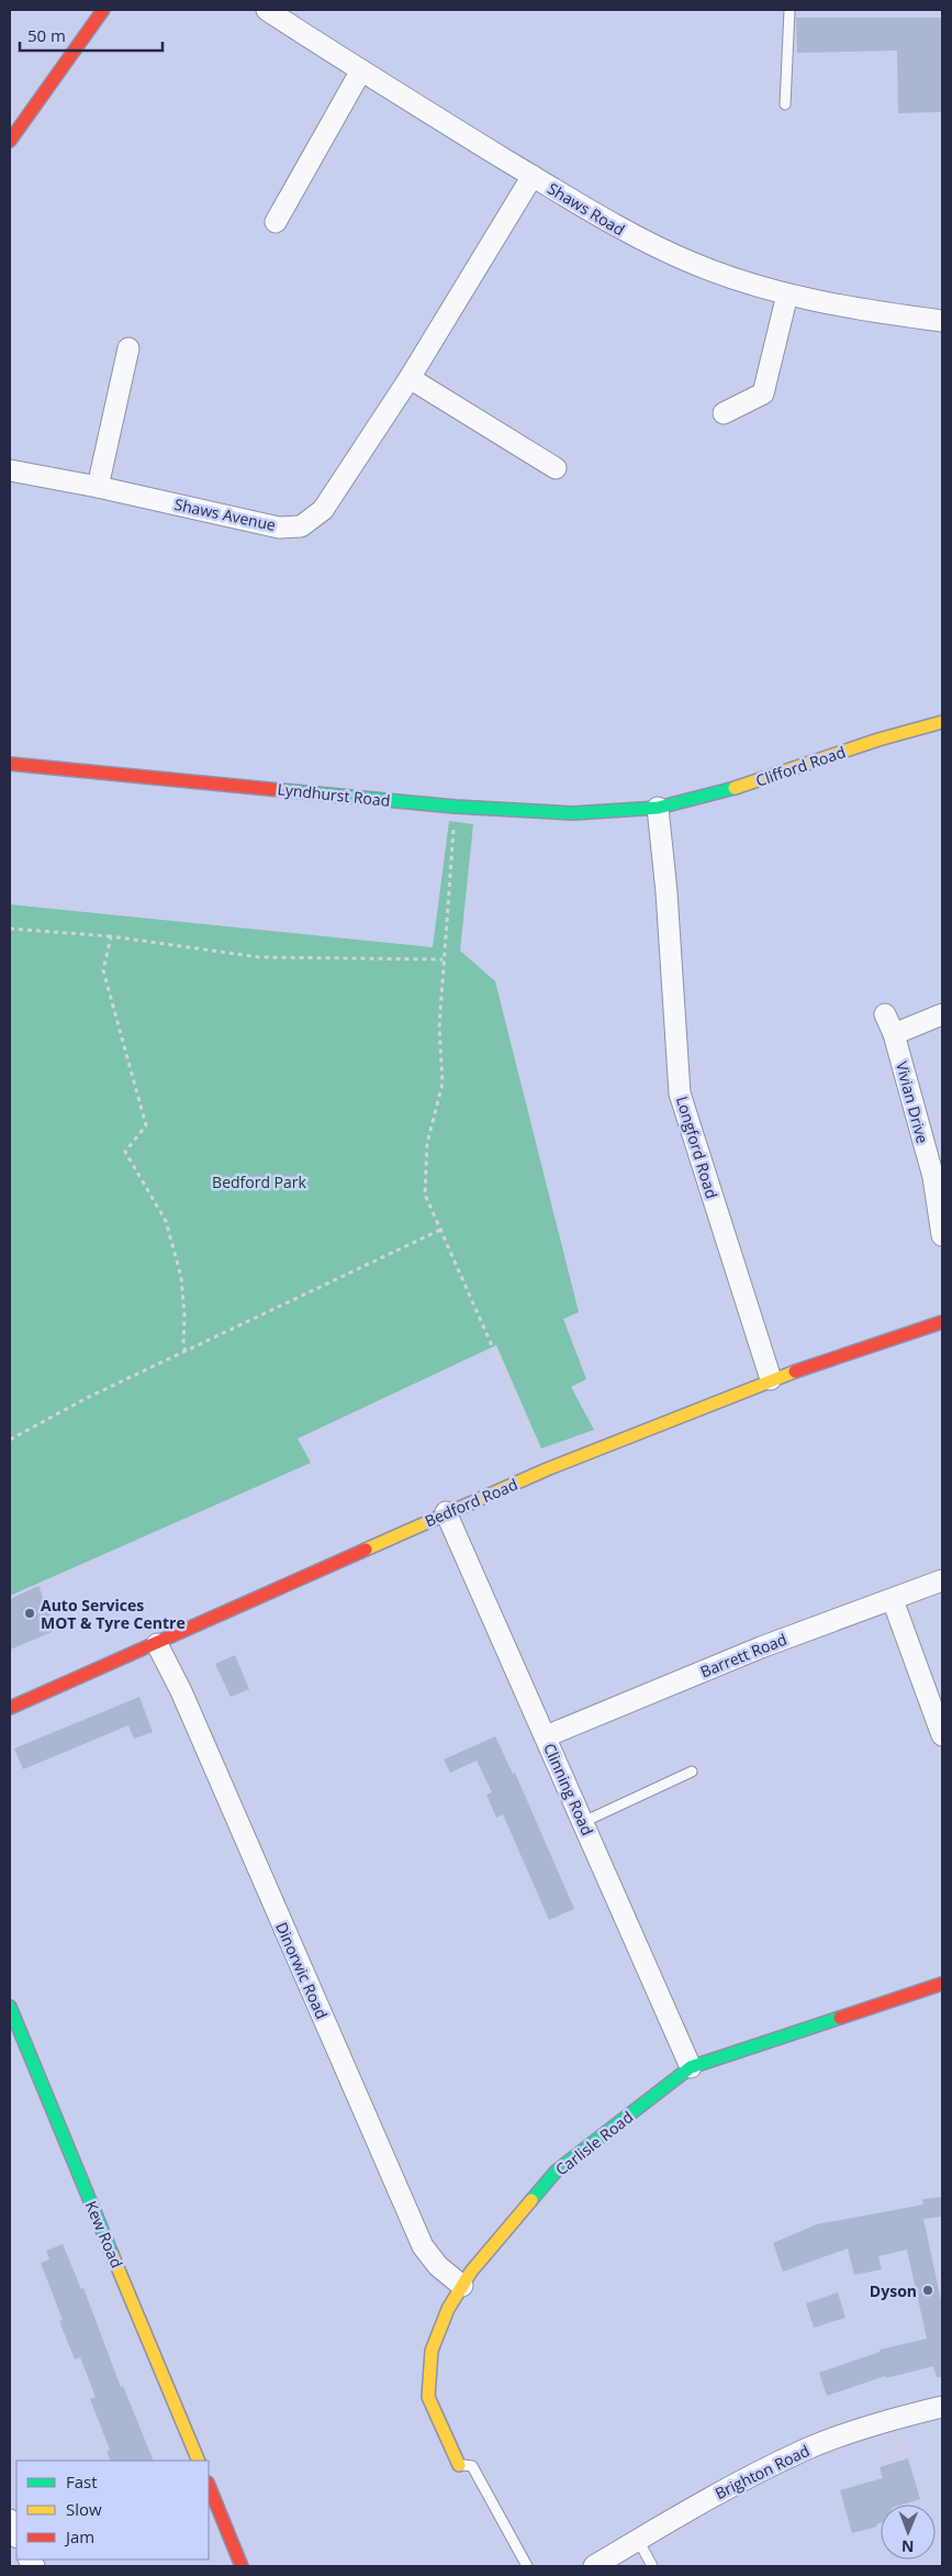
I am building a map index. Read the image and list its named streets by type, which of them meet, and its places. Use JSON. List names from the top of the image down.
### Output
{
  "streets": {
    "street": [
      "Shaws Road",
      "Shaws Avenue",
      "Clifford Road",
      "Lyndhurst Road",
      "Vivian Drive",
      "Longford Road",
      "Bedford Road",
      "Barrett Road",
      "Clinning Road",
      "Dinorwic Road",
      "Carlisle Road",
      "Kew Road",
      "Brighton Road"
    ]
  },
  "crossings": [
    ["Shaws Road", "Shaws Avenue"],
    ["Clifford Road", "Lyndhurst Road"],
    ["Clifford Road", "Longford Road"],
    ["Lyndhurst Road", "Longford Road"],
    ["Longford Road", "Bedford Road"],
    ["Bedford Road", "Clinning Road"],
    ["Bedford Road", "Dinorwic Road"],
    ["Barrett Road", "Clinning Road"],
    ["Clinning Road", "Carlisle Road"],
    ["Dinorwic Road", "Carlisle Road"]
  ],
  "parks": ["Bedford Park"],
  "places": ["Auto Services MOT & Tyre Centre", "Dyson"],
  "legend": ["Fast", "Slow", "Jam"],
  "scale_bar": "50 m",
  "north": "bottom"
}
